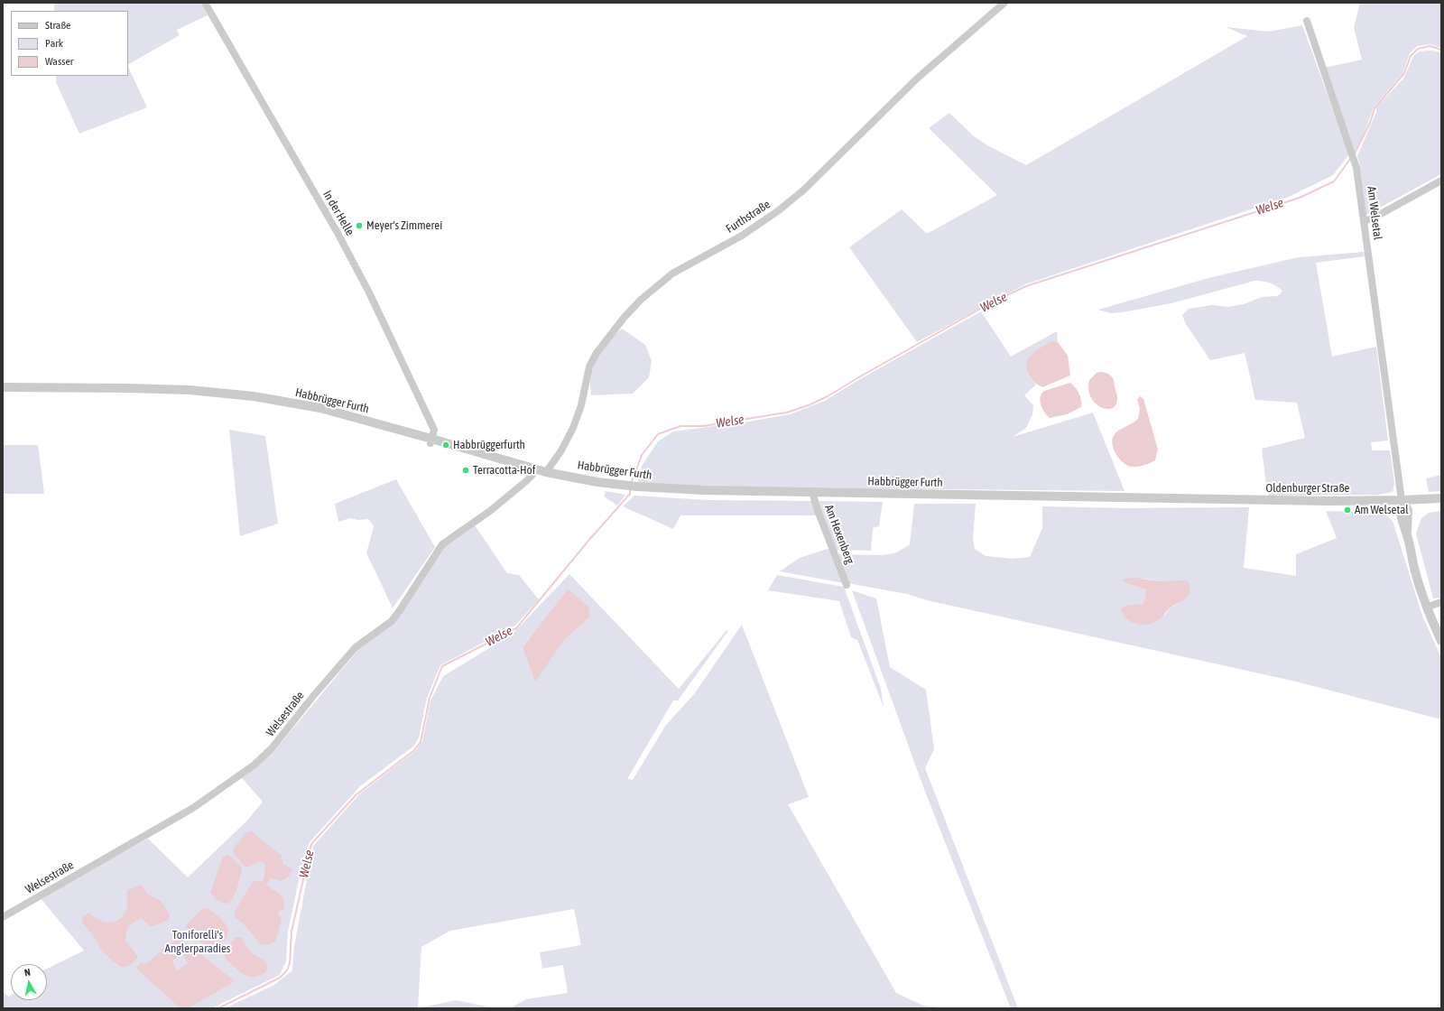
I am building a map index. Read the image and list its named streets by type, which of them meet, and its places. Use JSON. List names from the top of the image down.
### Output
{
  "streets": {
    "street": [
      "In der Helle",
      "Am Welsetal",
      "Furthstraße",
      "Habbrügger Furth",
      "Oldenburger Straße",
      "Am Hexenberg",
      "Welsestraße"
    ]
  },
  "crossings": [
    ["In der Helle", "Habbrügger Furth"],
    ["Am Welsetal", "Oldenburger Straße"],
    ["Furthstraße", "Habbrügger Furth"],
    ["Habbrügger Furth", "Oldenburger Straße"],
    ["Habbrügger Furth", "Am Hexenberg"],
    ["Habbrügger Furth", "Welsestraße"]
  ],
  "water": ["Welse"],
  "parks": ["Toniforelli's Anglerparadies"],
  "places": [
    "Meyer's Zimmerei",
    "Habbrüggerfurth",
    "Terracotta-Hof",
    "Am Welsetal"
  ],
  "legend": ["Straße", "Park", "Wasser"],
  "north": "top"
}
